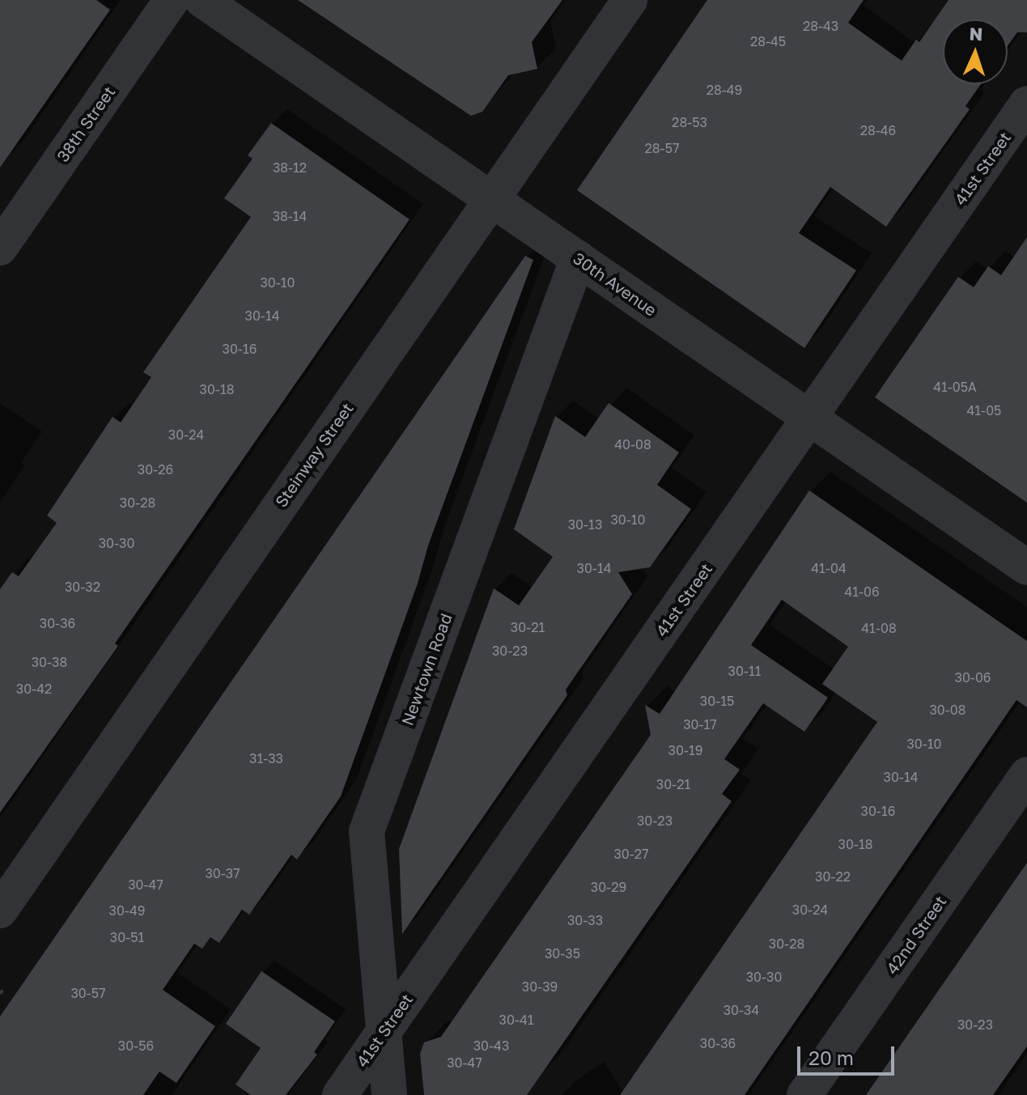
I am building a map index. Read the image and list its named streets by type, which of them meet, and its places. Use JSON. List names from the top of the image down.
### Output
{
  "streets": {
    "street": [
      "38th Street",
      "41st Street",
      "30th Avenue",
      "Steinway Street",
      "Newtown Road",
      "42nd Street"
    ]
  },
  "crossings": [
    ["41st Street", "30th Avenue"],
    ["41st Street", "Newtown Road"],
    ["30th Avenue", "Steinway Street"],
    ["30th Avenue", "Newtown Road"]
  ],
  "house_numbers": [
    "28-43",
    "28-45",
    "28-49",
    "28-53",
    "28-46",
    "28-57",
    "38-12",
    "38-14",
    "30-10",
    "30-14",
    "30-16",
    "41-05A",
    "30-18",
    "41-05",
    "30-24",
    "40-08",
    "30-26",
    "30-28",
    "30-10",
    "30-13",
    "30-30",
    "30-14",
    "41-04",
    "30-32",
    "41-06",
    "30-36",
    "30-21",
    "41-08",
    "30-23",
    "30-38",
    "30-11",
    "30-06",
    "30-42",
    "30-15",
    "30-08",
    "30-17",
    "30-10",
    "30-19",
    "31-33",
    "30-14",
    "30-21",
    "30-16",
    "30-23",
    "30-18",
    "30-27",
    "30-37",
    "30-22",
    "30-47",
    "30-29",
    "30-24",
    "30-49",
    "30-33",
    "30-51",
    "30-28",
    "30-35",
    "30-30",
    "30-39",
    "30-57",
    "30-34",
    "30-41",
    "30-23",
    "30-36",
    "30-56",
    "30-43",
    "30-47"
  ],
  "scale_bar": "20 m",
  "north": "top"
}
